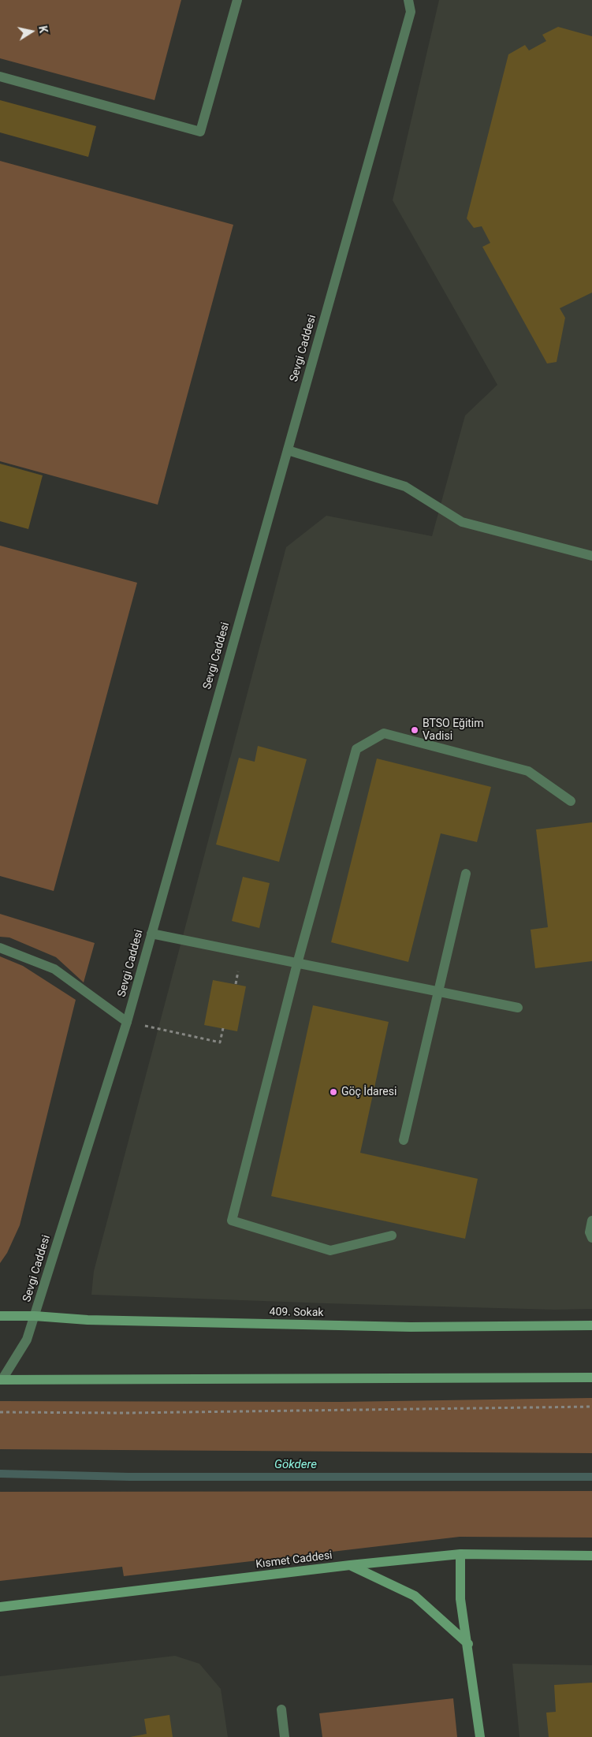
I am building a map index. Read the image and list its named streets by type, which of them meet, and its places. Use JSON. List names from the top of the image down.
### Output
{
  "streets": {
    "main road": ["409. Sokak", "Kısmet Caddesi"],
    "street": ["Sevgi Caddesi"]
  },
  "crossings": [
    ["Sevgi Caddesi", "409. Sokak"]
  ],
  "water": ["Gökdere"],
  "places": ["BTSO Eğitim Vadisi", "Göç İdaresi"],
  "north": "right"
}
